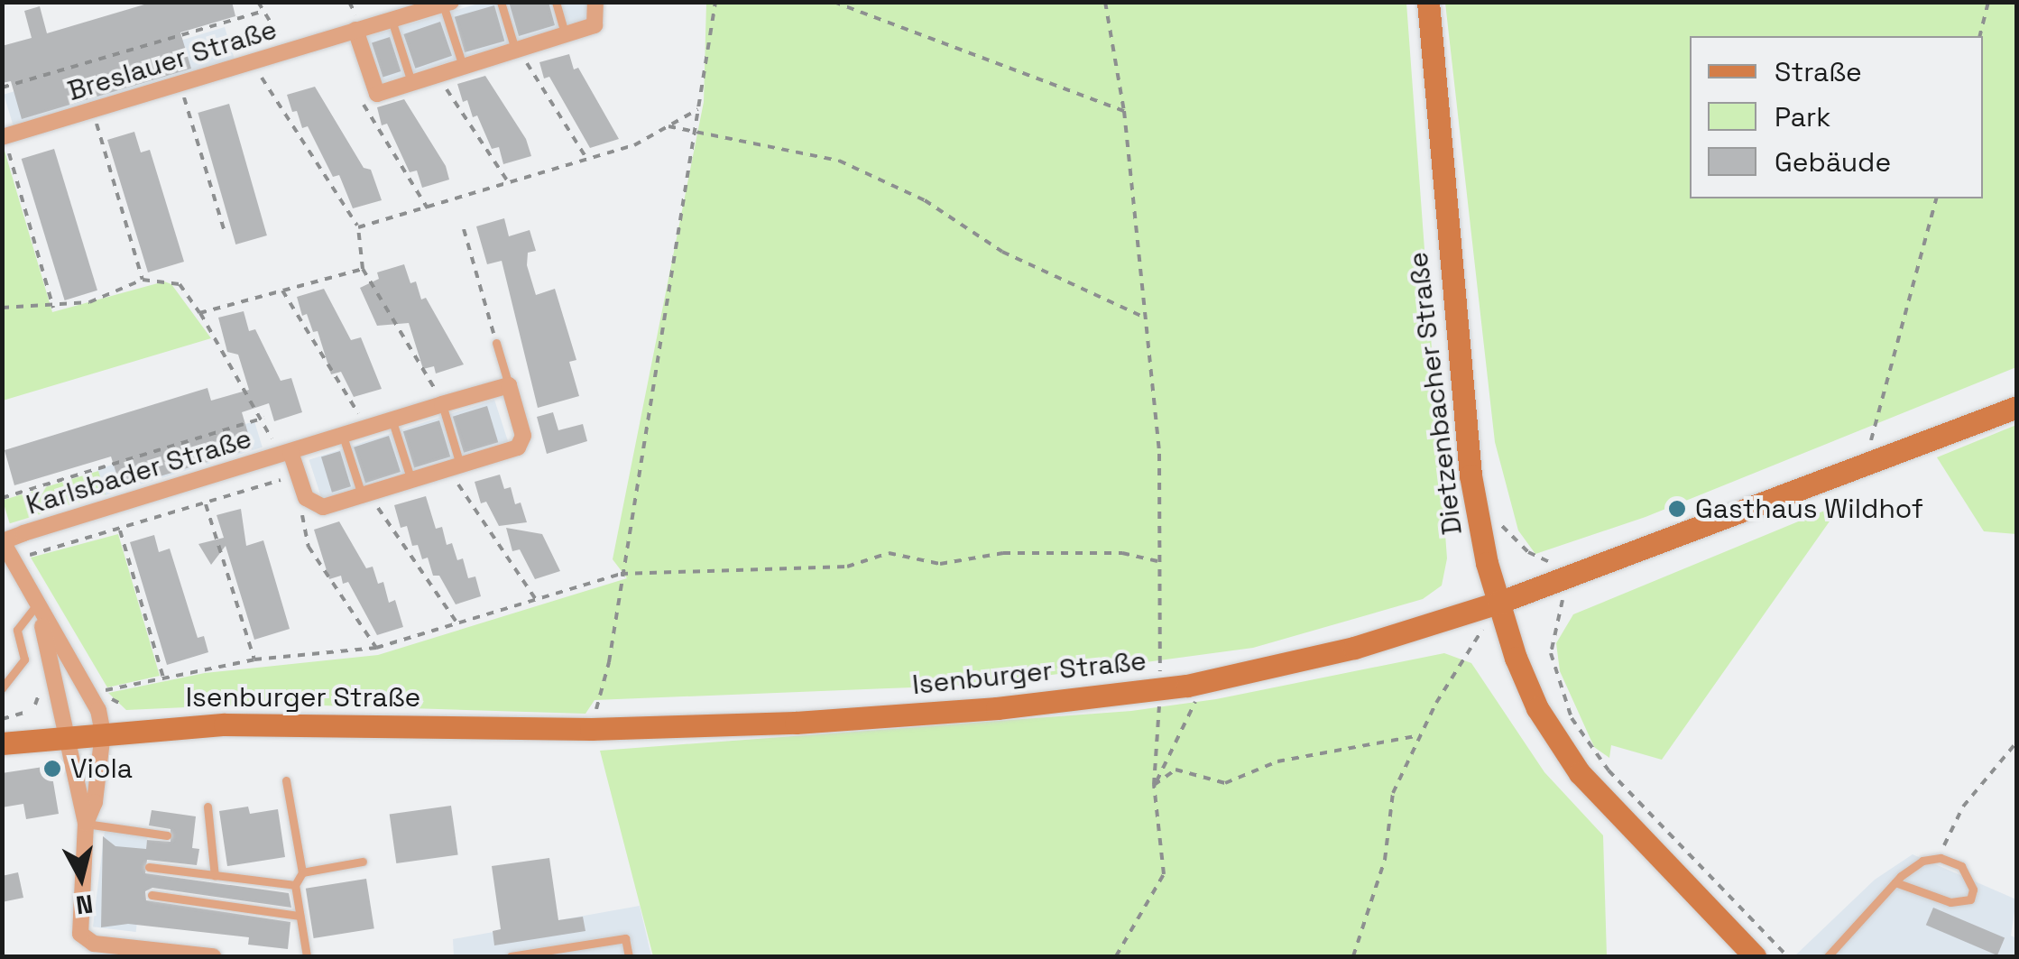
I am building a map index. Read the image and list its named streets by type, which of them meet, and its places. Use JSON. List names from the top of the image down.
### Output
{
  "streets": {
    "main road": ["Dietzenbacher Straße", "Isenburger Straße"],
    "street": ["Breslauer Straße", "Karlsbader Straße"]
  },
  "crossings": [
    ["Dietzenbacher Straße", "Isenburger Straße"]
  ],
  "places": ["Gasthaus Wildhof", "Viola"],
  "legend": ["Straße", "Park", "Gebäude"],
  "north": "bottom"
}
